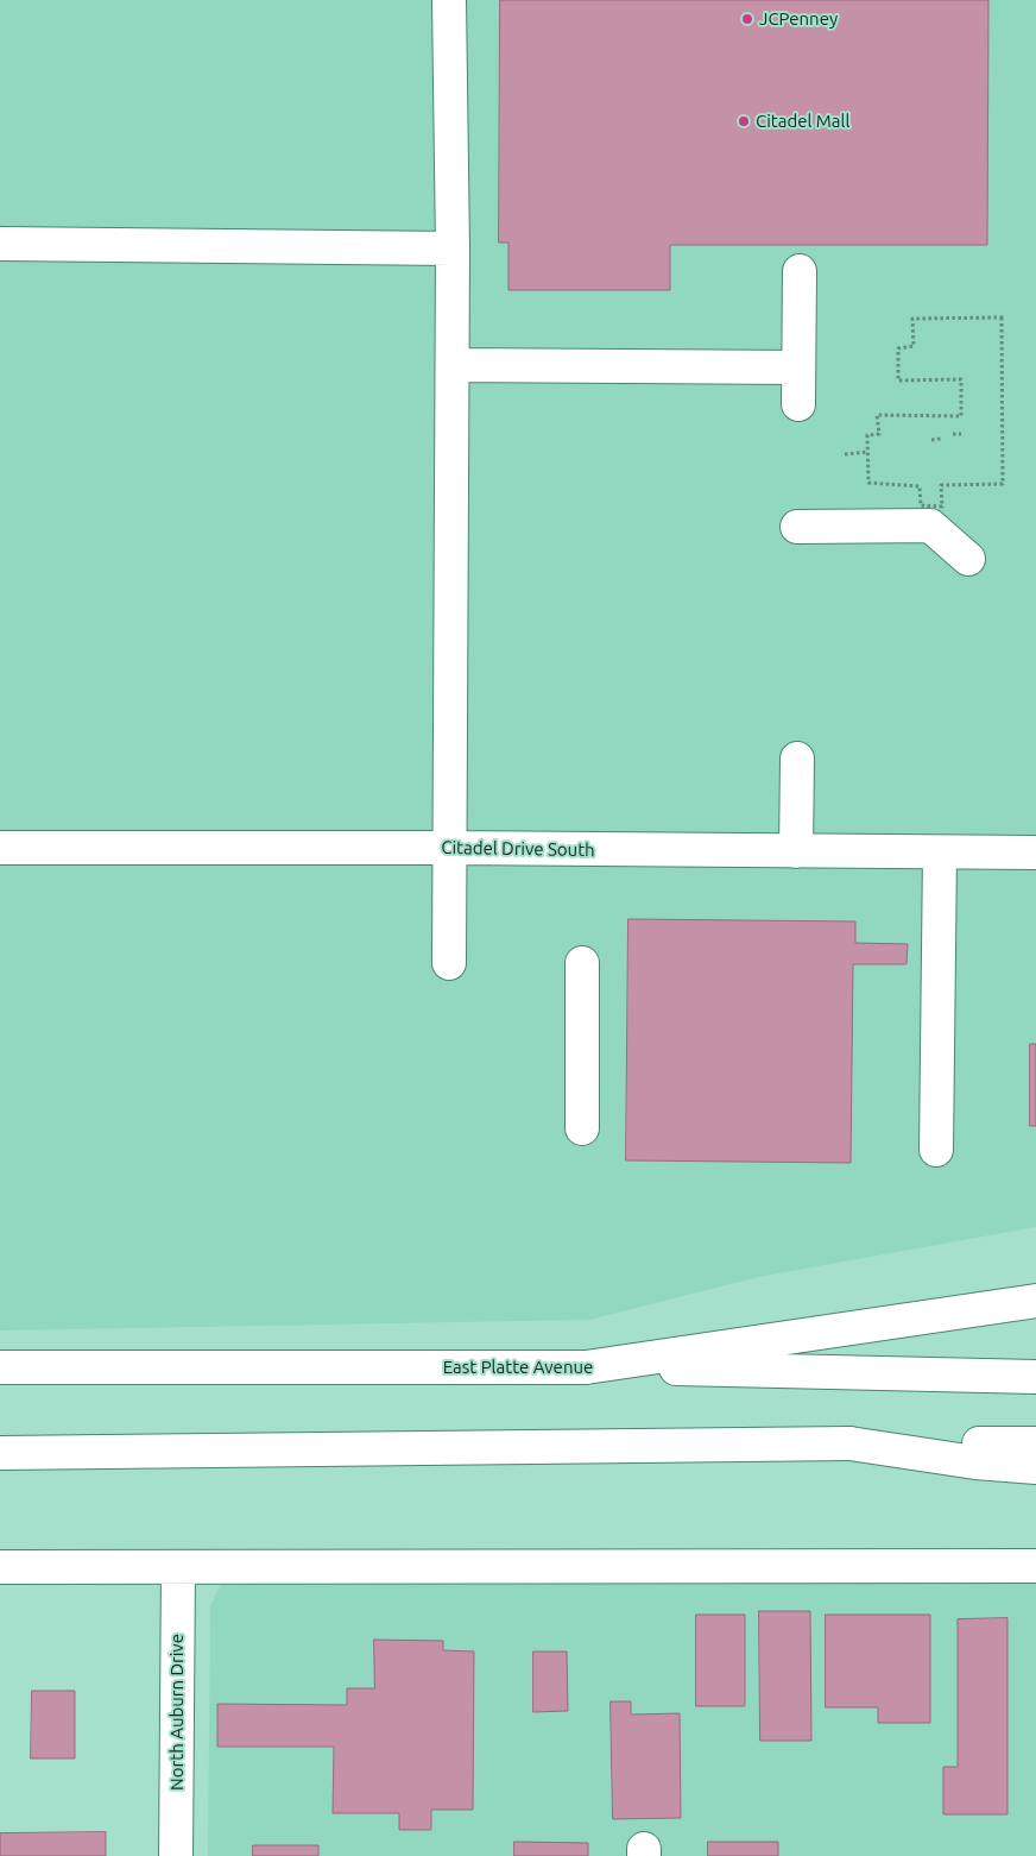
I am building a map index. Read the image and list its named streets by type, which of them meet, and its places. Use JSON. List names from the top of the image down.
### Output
{
  "streets": {
    "main road": ["Citadel Drive South", "East Platte Avenue", "North Auburn Drive"]
  },
  "places": ["JCPenney", "Citadel Mall"]
}
